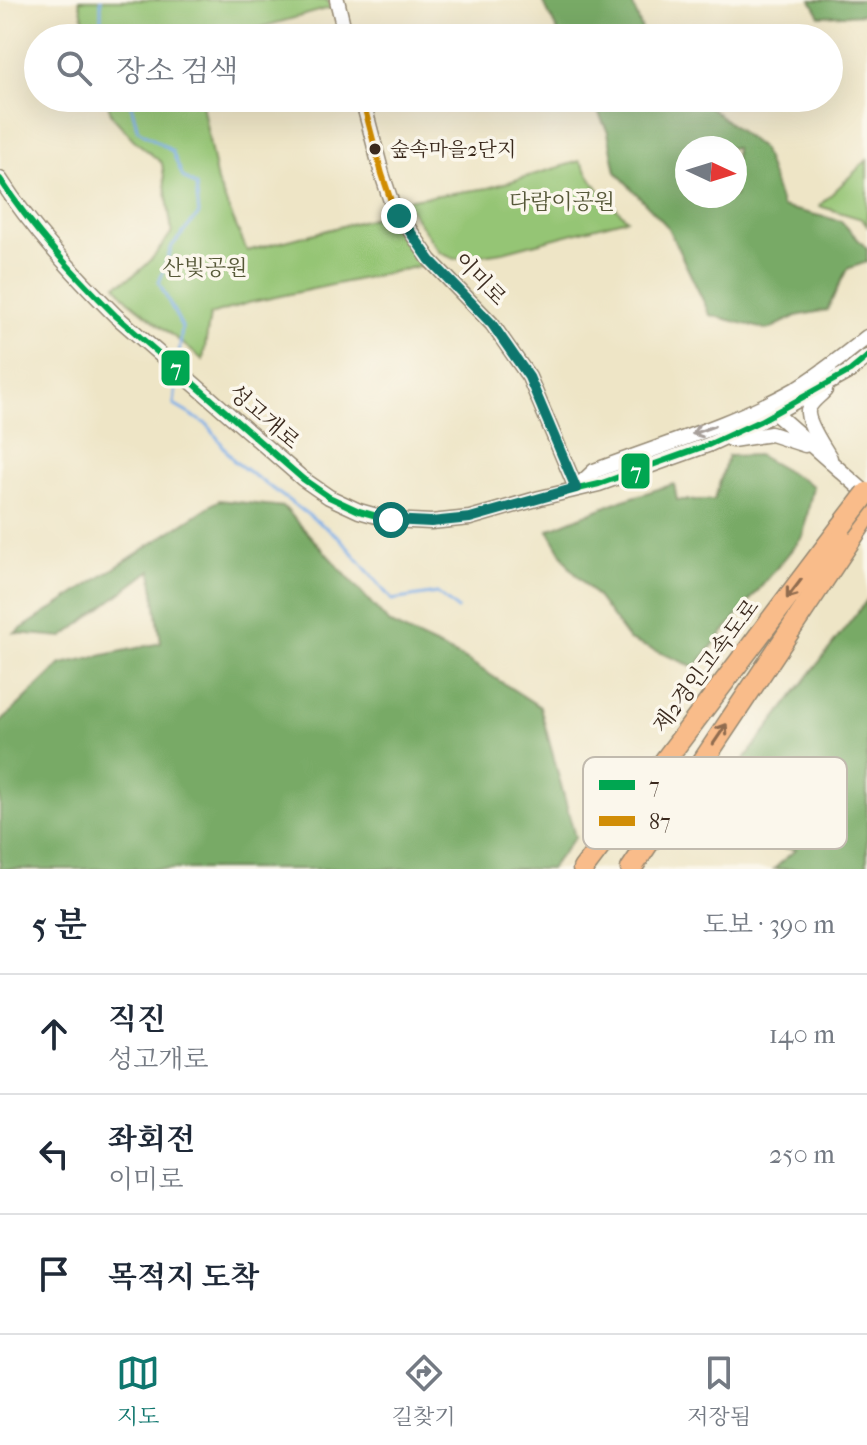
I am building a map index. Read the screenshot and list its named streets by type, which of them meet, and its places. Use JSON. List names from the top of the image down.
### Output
{
  "streets": {
    "highway": ["제2경인고속도로"],
    "street": ["이미로", "성고개로"]
  },
  "crossings": [
    ["이미로", "성고개로"]
  ],
  "parks": ["다람이공원", "산빛공원"],
  "places": ["숲속마을2단지"],
  "lines": ["transit line 87", "transit line 7"],
  "legend": ["7", "87"],
  "north": "right",
  "page": {
    "search": "장소 검색",
    "heading": ["5 분", "도보 · 390 m"],
    "list": [
      ["직진", "성고개로", "140 m"],
      ["좌회전", "이미로", "250 m"],
      "목적지 도착"
    ],
    "nav": ["지도", "길찾기", "저장됨"]
  }
}
